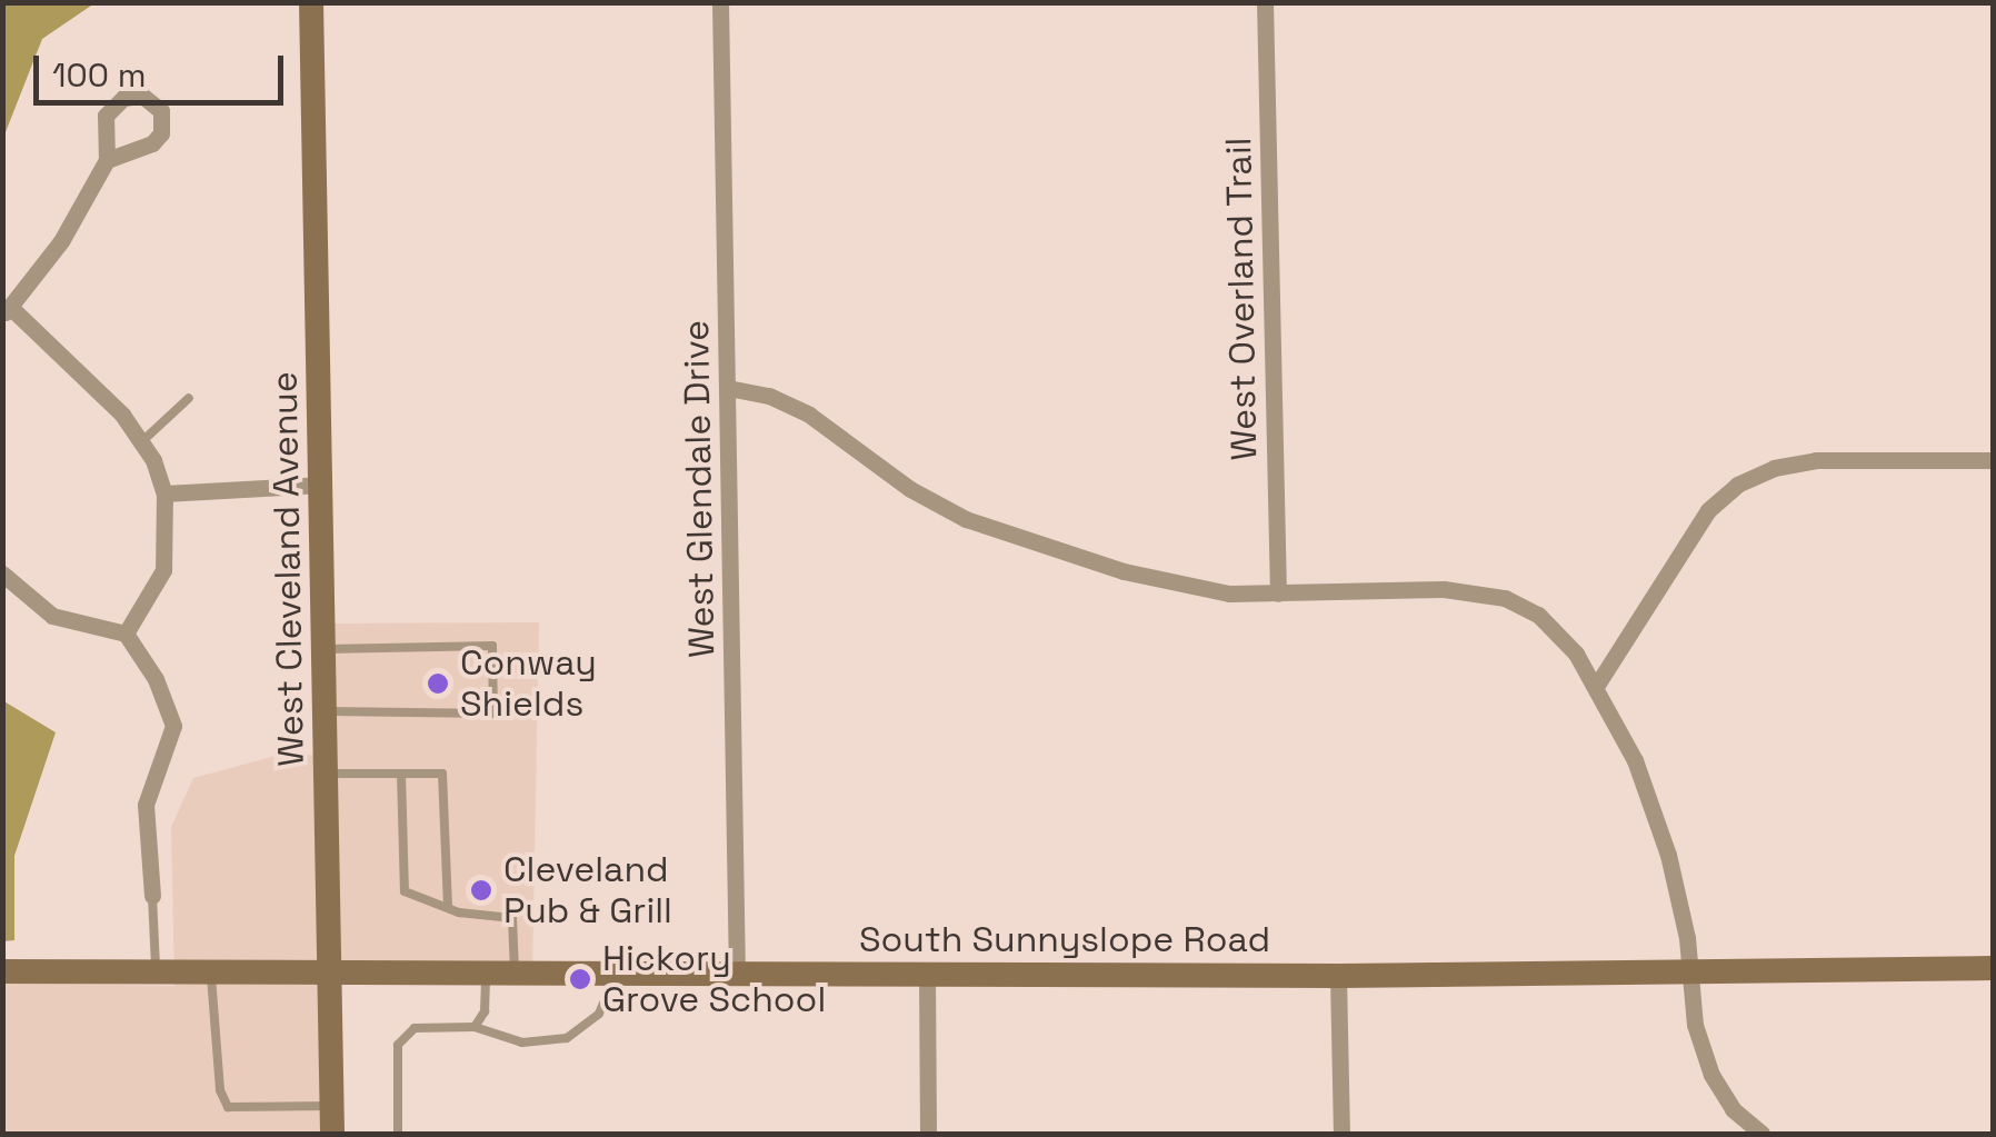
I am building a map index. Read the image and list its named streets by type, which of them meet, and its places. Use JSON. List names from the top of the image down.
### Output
{
  "streets": {
    "street": [
      "West Overland Trail",
      "West Glendale Drive",
      "West Cleveland Avenue",
      "South Sunnyslope Road"
    ]
  },
  "crossings": [
    ["West Glendale Drive", "South Sunnyslope Road"],
    ["West Cleveland Avenue", "South Sunnyslope Road"]
  ],
  "places": ["Conway Shields", "Cleveland Pub & Grill", "Hickory Grove School"],
  "scale_bar": "100 m"
}
